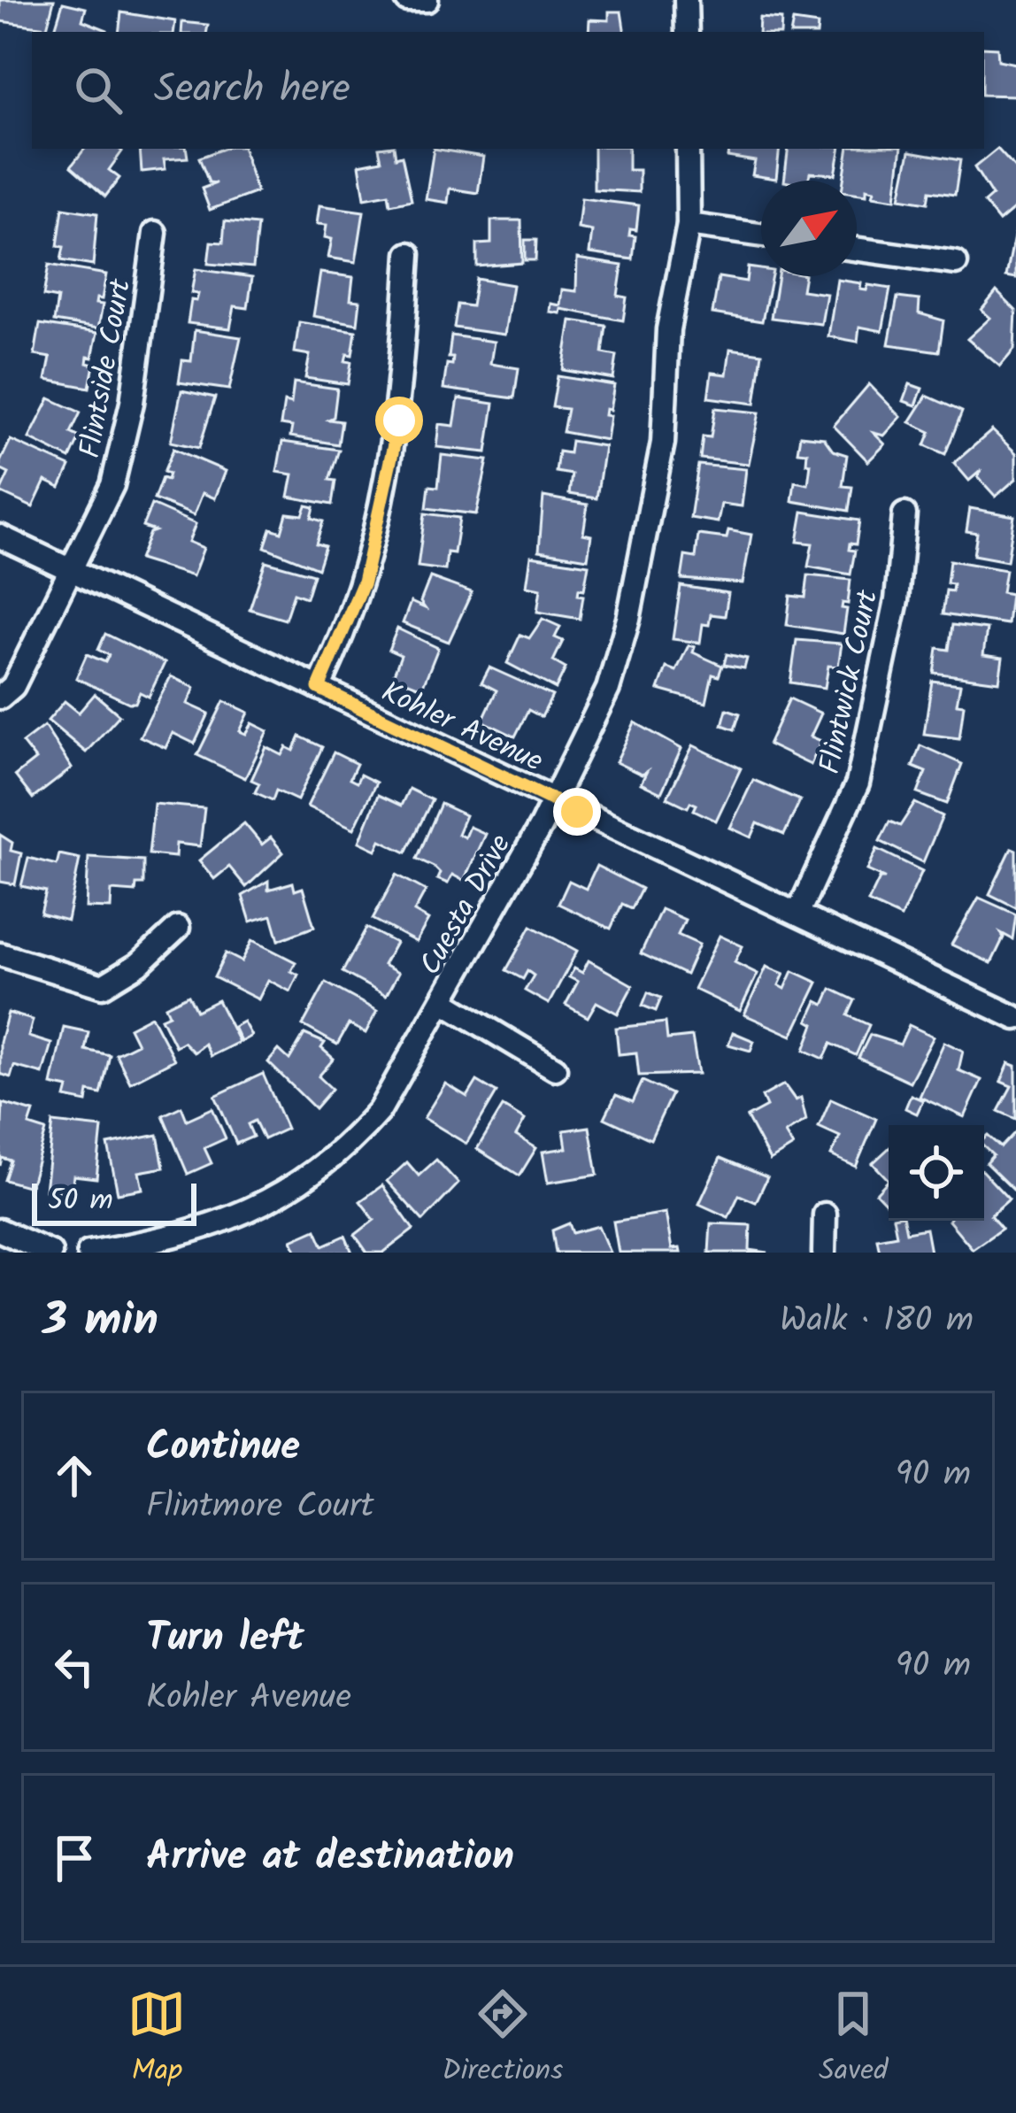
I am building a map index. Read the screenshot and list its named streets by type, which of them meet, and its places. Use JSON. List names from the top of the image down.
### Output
{
  "streets": {
    "street": [
      "Flintside Court",
      "Flintwick Court",
      "Kohler Avenue",
      "Cuesta Drive"
    ]
  },
  "crossings": [
    ["Flintside Court", "Kohler Avenue"],
    ["Flintwick Court", "Kohler Avenue"],
    ["Kohler Avenue", "Cuesta Drive"]
  ],
  "scale_bar": "50 m",
  "north": "top right",
  "page": {
    "search": "Search here",
    "scale": "50 m",
    "heading": ["3 min", "Walk · 180 m"],
    "list": [
      ["Continue", "Flintmore Court", "90 m"],
      ["Turn left", "Kohler Avenue", "90 m"],
      "Arrive at destination"
    ],
    "nav": ["Map", "Directions", "Saved"]
  }
}
